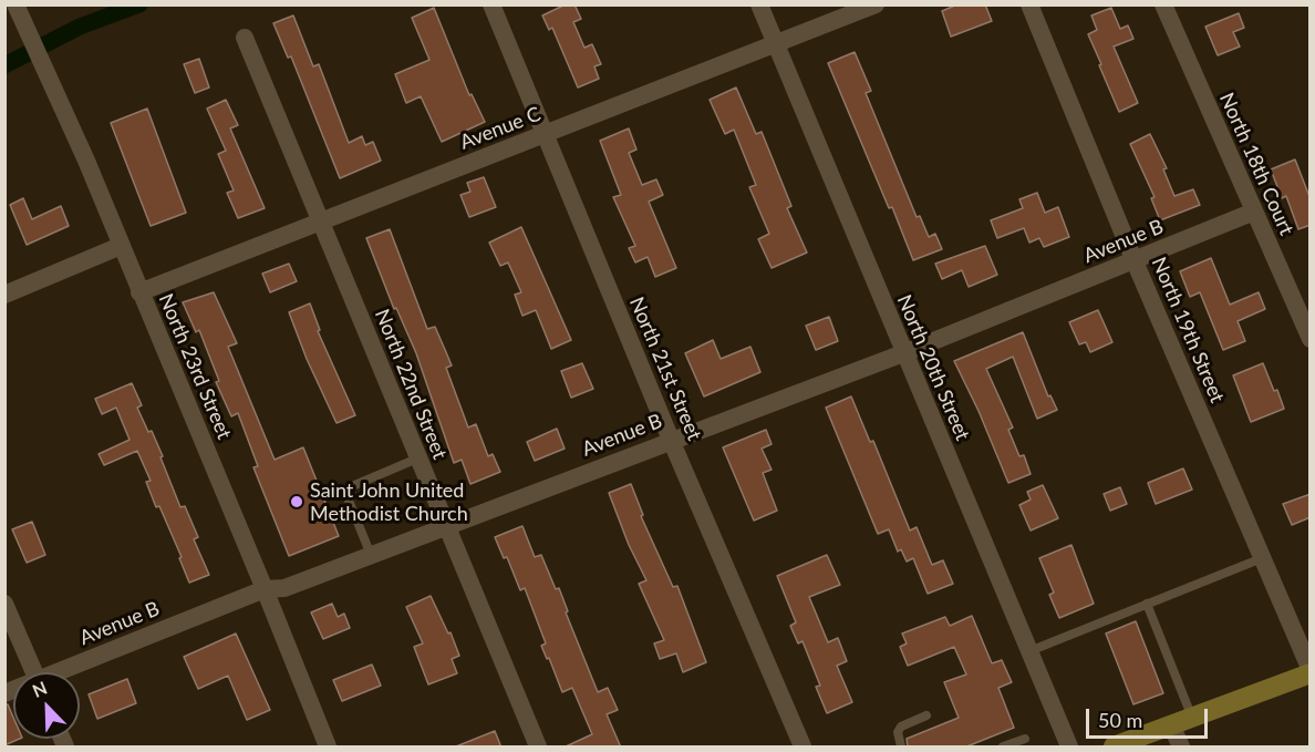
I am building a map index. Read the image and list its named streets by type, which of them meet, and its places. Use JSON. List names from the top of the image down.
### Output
{
  "streets": {
    "street": [
      "Avenue C",
      "North 18th Court",
      "Avenue B",
      "North 19th Street",
      "North 23rd Street",
      "North 20th Street",
      "North 21st Street",
      "North 22nd Street"
    ]
  },
  "crossings": [
    ["Avenue C", "North 23rd Street"],
    ["Avenue C", "North 20th Street"],
    ["Avenue C", "North 21st Street"],
    ["Avenue C", "North 22nd Street"],
    ["North 18th Court", "Avenue B"],
    ["Avenue B", "North 19th Street"],
    ["Avenue B", "North 23rd Street"],
    ["Avenue B", "North 20th Street"],
    ["Avenue B", "North 21st Street"],
    ["Avenue B", "North 22nd Street"]
  ],
  "places": ["Saint John United Methodist Church"],
  "scale_bar": "50 m",
  "north": "top left"
}
